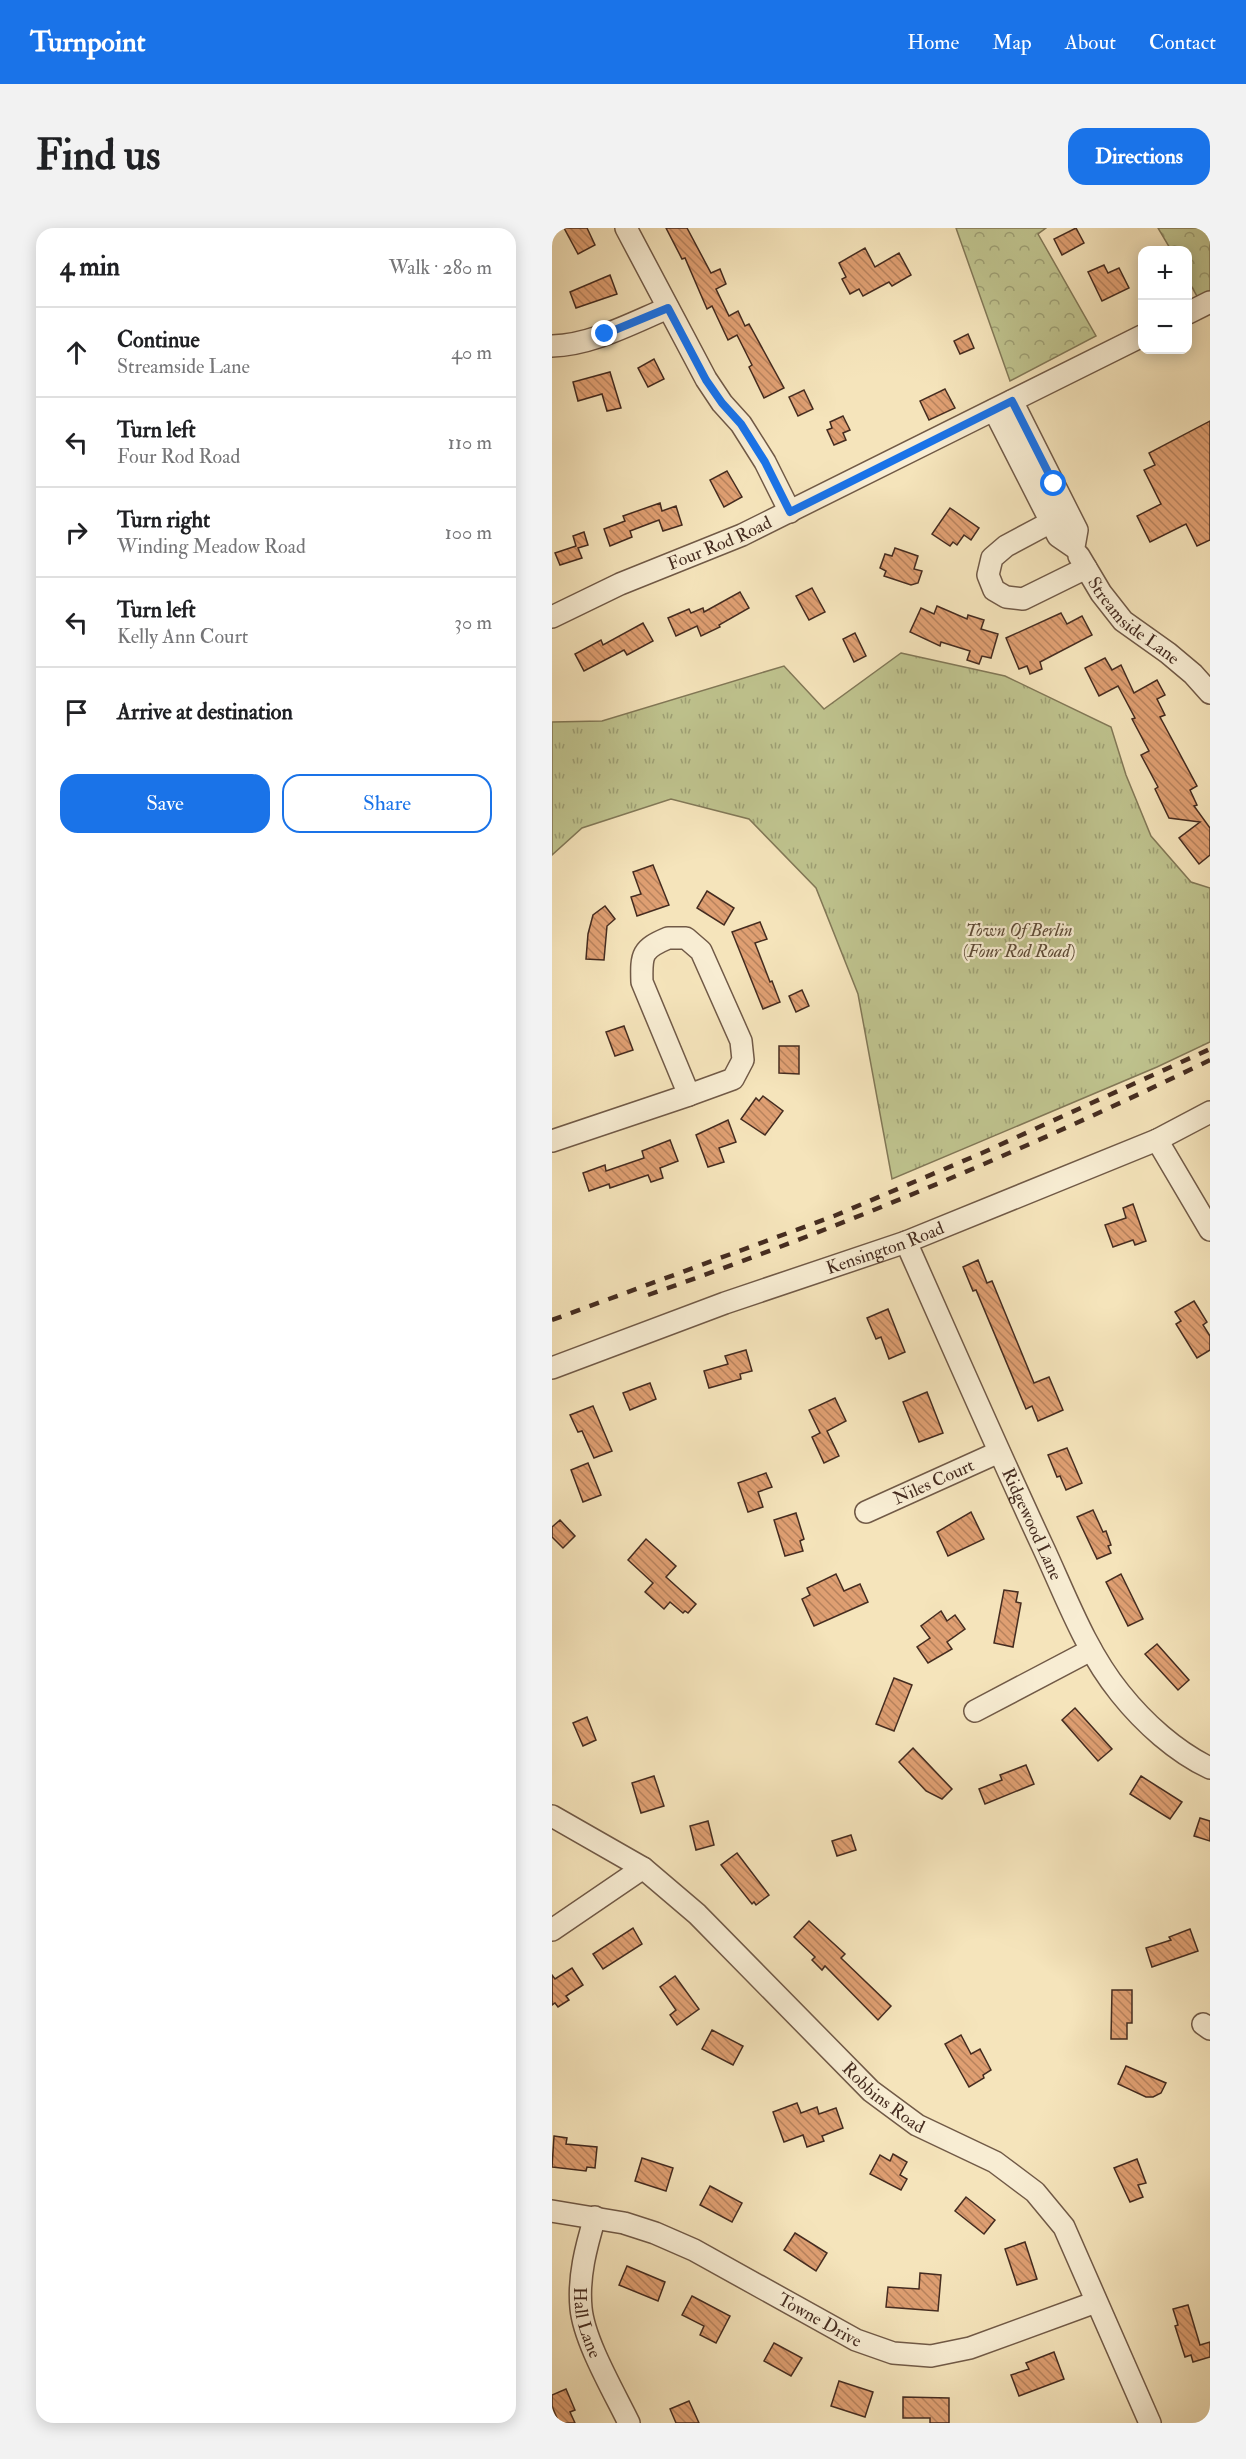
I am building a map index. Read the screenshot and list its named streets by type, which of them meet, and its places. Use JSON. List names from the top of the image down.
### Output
{
  "streets": {
    "street": [
      "Four Rod Road",
      "Streamside Lane",
      "Kensington Road",
      "Niles Court",
      "Ridgewood Lane",
      "Robbins Road",
      "Towne Drive",
      "Hall Lane"
    ]
  },
  "crossings": [
    ["Four Rod Road", "Streamside Lane"],
    ["Kensington Road", "Ridgewood Lane"],
    ["Niles Court", "Ridgewood Lane"],
    ["Robbins Road", "Towne Drive"],
    ["Towne Drive", "Hall Lane"]
  ],
  "parks": ["Town Of Berlin (Four Rod Road)"],
  "page": {
    "header": "Turnpoint",
    "nav": [
      "Home",
      "Map",
      "About",
      "Contact"
    ],
    "buttons": [
      "Directions",
      ["Save", "Share"]
    ],
    "title": "Find us",
    "heading": ["4 min", "Walk · 280 m"],
    "map_buttons": ["+", "−"],
    "list": [
      ["Continue", "Streamside Lane", "40 m"],
      ["Turn left", "Four Rod Road", "110 m"],
      ["Turn right", "Winding Meadow Road", "100 m"],
      ["Turn left", "Kelly Ann Court", "30 m"],
      "Arrive at destination"
    ]
  }
}
